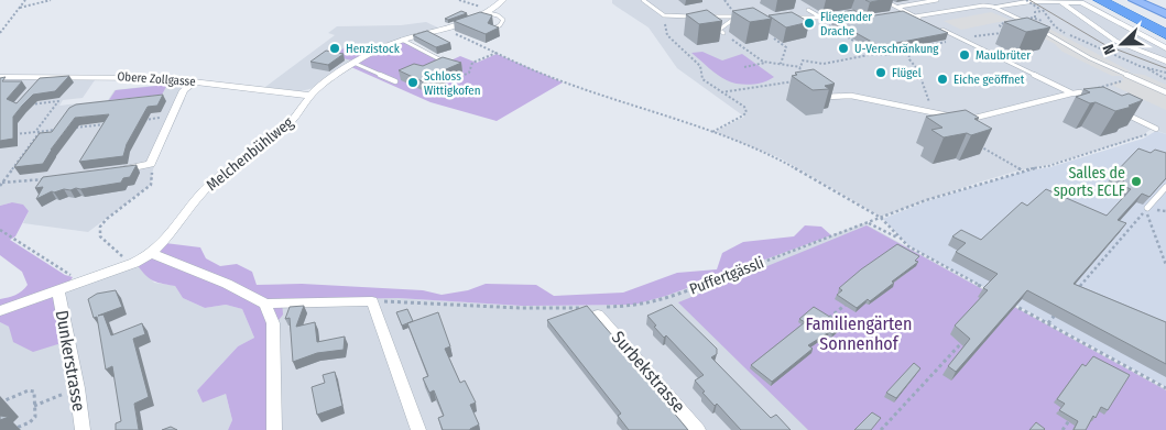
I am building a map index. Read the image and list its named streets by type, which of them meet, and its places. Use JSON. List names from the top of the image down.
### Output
{
  "streets": {
    "street": [
      "Obere Zollgasse",
      "Melchenbühlweg",
      "Dunkerstrasse",
      "Surbekstrasse"
    ],
    "path": ["Puffertgässli"]
  },
  "crossings": [
    ["Obere Zollgasse", "Melchenbühlweg"],
    ["Melchenbühlweg", "Dunkerstrasse"],
    ["Puffertgässli", "Surbekstrasse"]
  ],
  "parks": ["Familiengärten Sonnenhof"],
  "places": [
    "Fliegender Drache",
    "Henzistock",
    "U-Verschränkung",
    "Maulbrüter",
    "Flügel",
    "Eiche geöffnet",
    "Schloss Wittigkofen",
    "Salles de sports ECLF"
  ],
  "north": "left"
}
